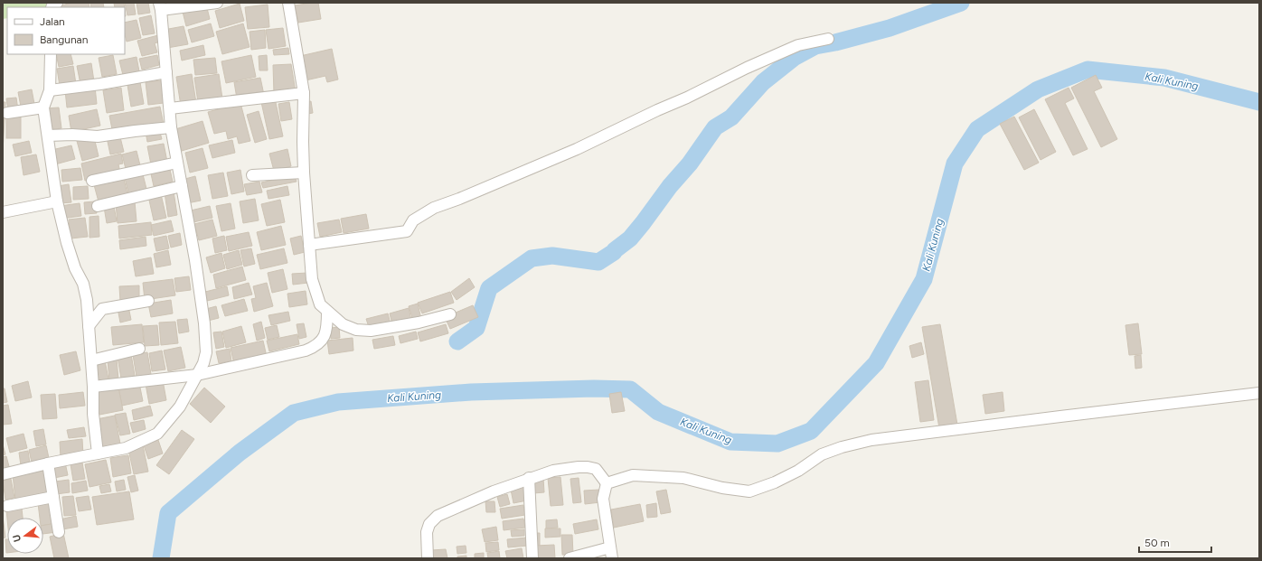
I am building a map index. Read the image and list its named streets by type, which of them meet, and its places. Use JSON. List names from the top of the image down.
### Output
{
  "water": ["Kali Kuning"],
  "legend": ["Jalan", "Bangunan"],
  "scale_bar": "50 m",
  "north": "left"
}
